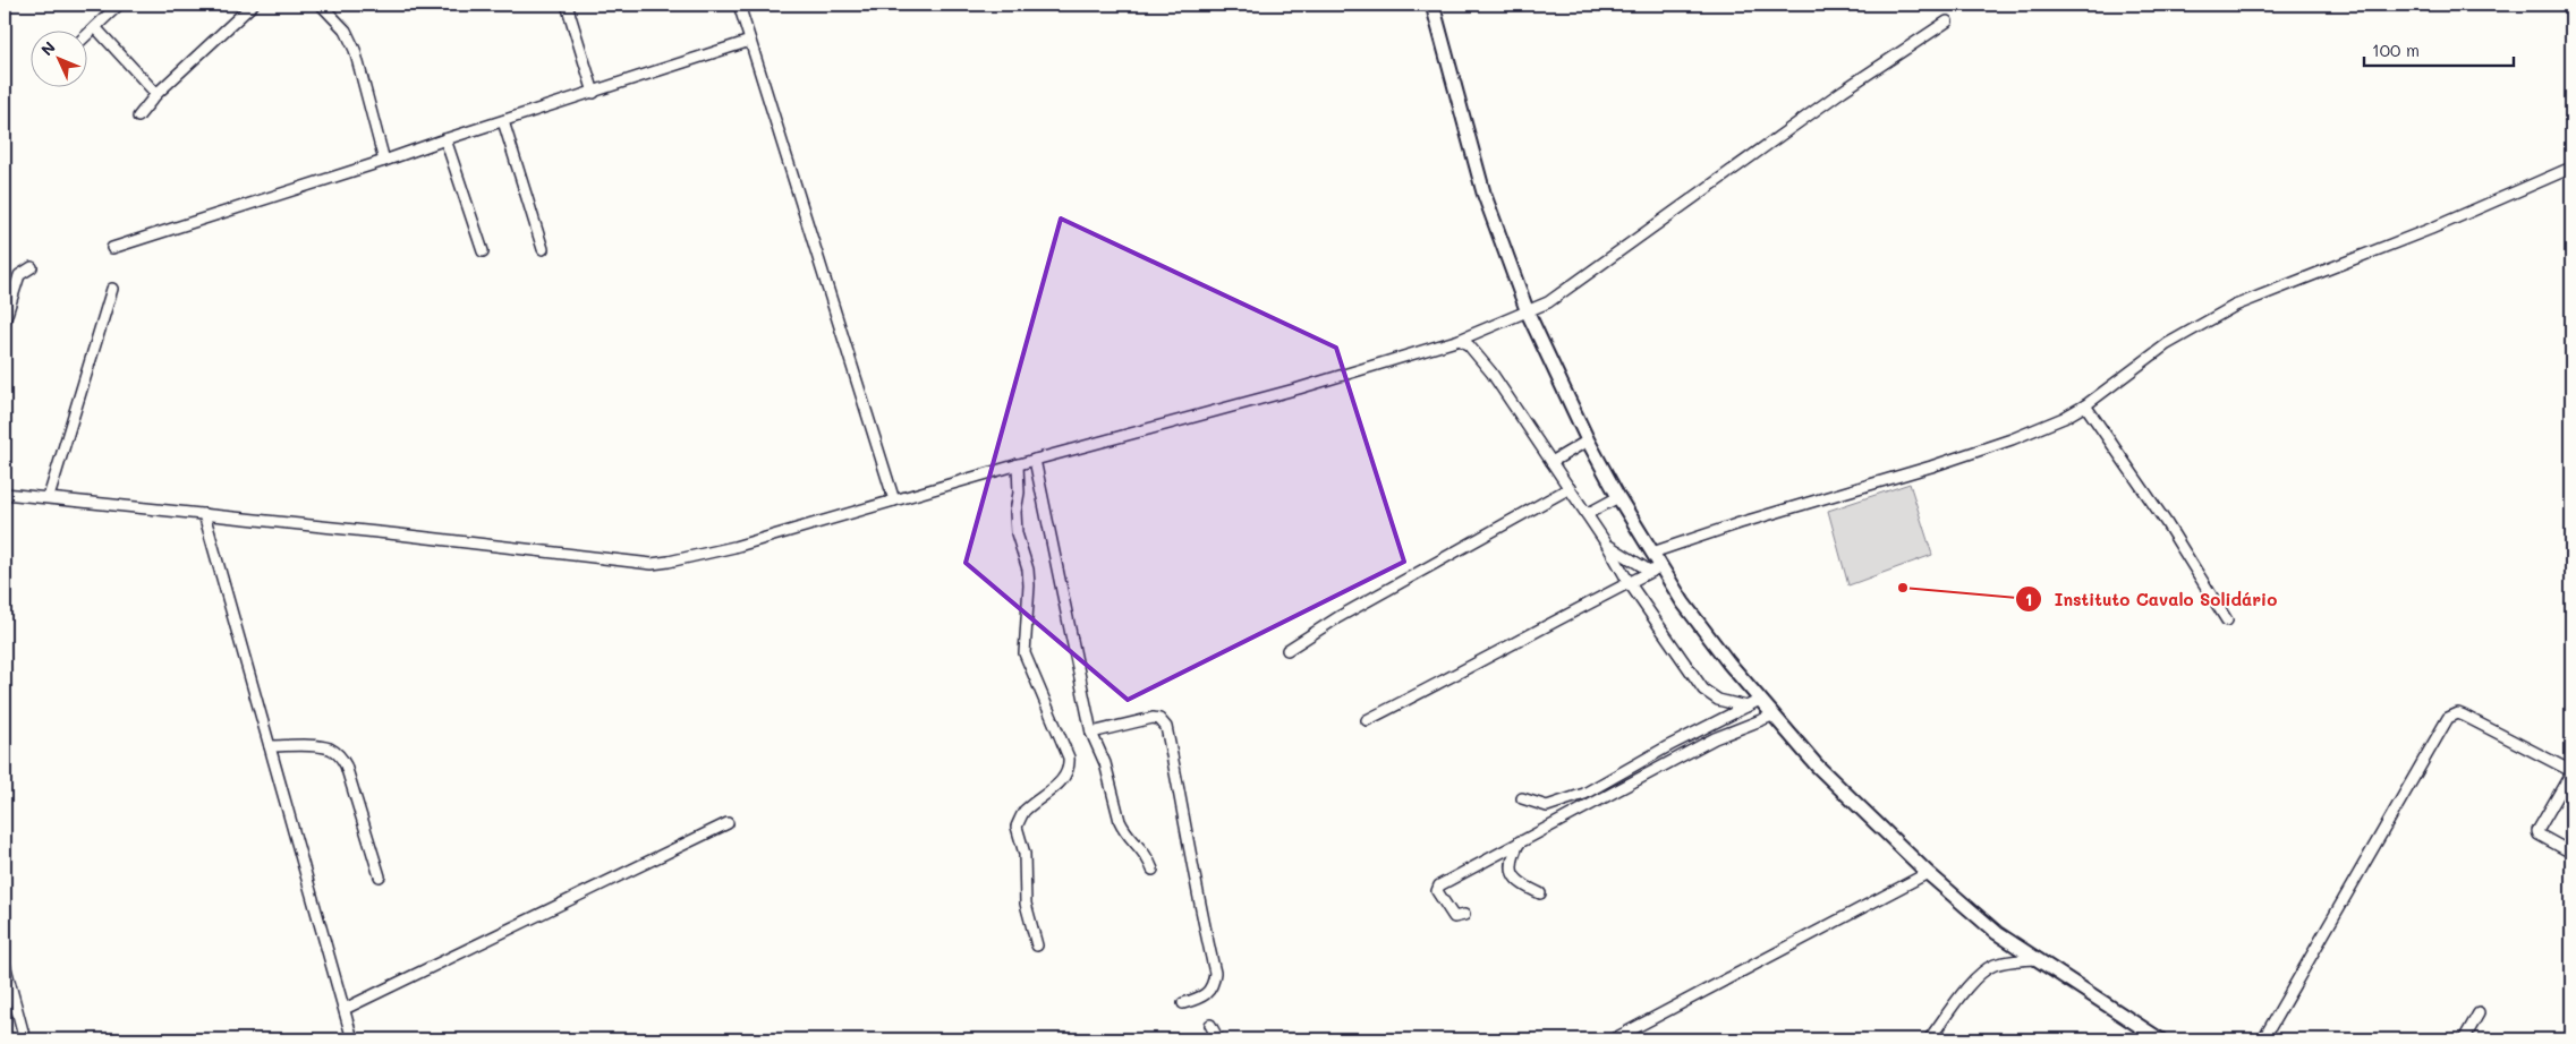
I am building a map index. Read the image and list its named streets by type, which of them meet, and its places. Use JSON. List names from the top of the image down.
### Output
{
  "places": ["Instituto Cavalo Solidário"],
  "scale_bar": "100 m",
  "north": "top left"
}
